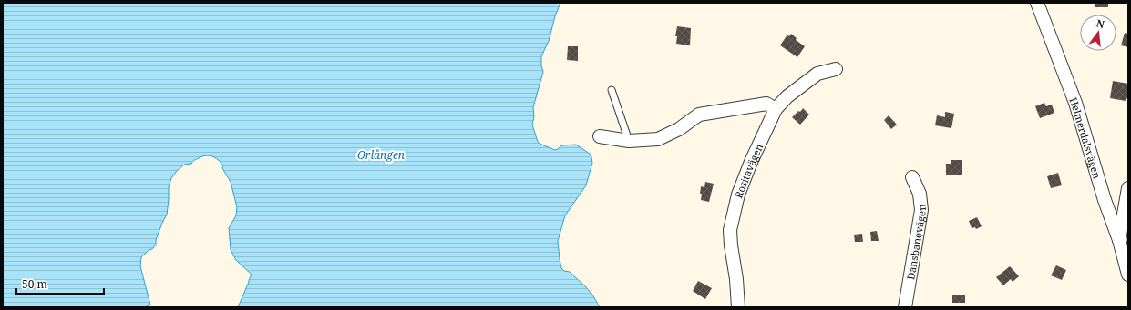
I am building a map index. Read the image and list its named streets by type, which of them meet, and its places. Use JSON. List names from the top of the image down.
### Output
{
  "streets": {
    "street": ["Helmerdalsvägen", "Rositavägen", "Dansbanevägen"]
  },
  "water": ["Orlången"],
  "scale_bar": "50 m",
  "north": "top"
}
